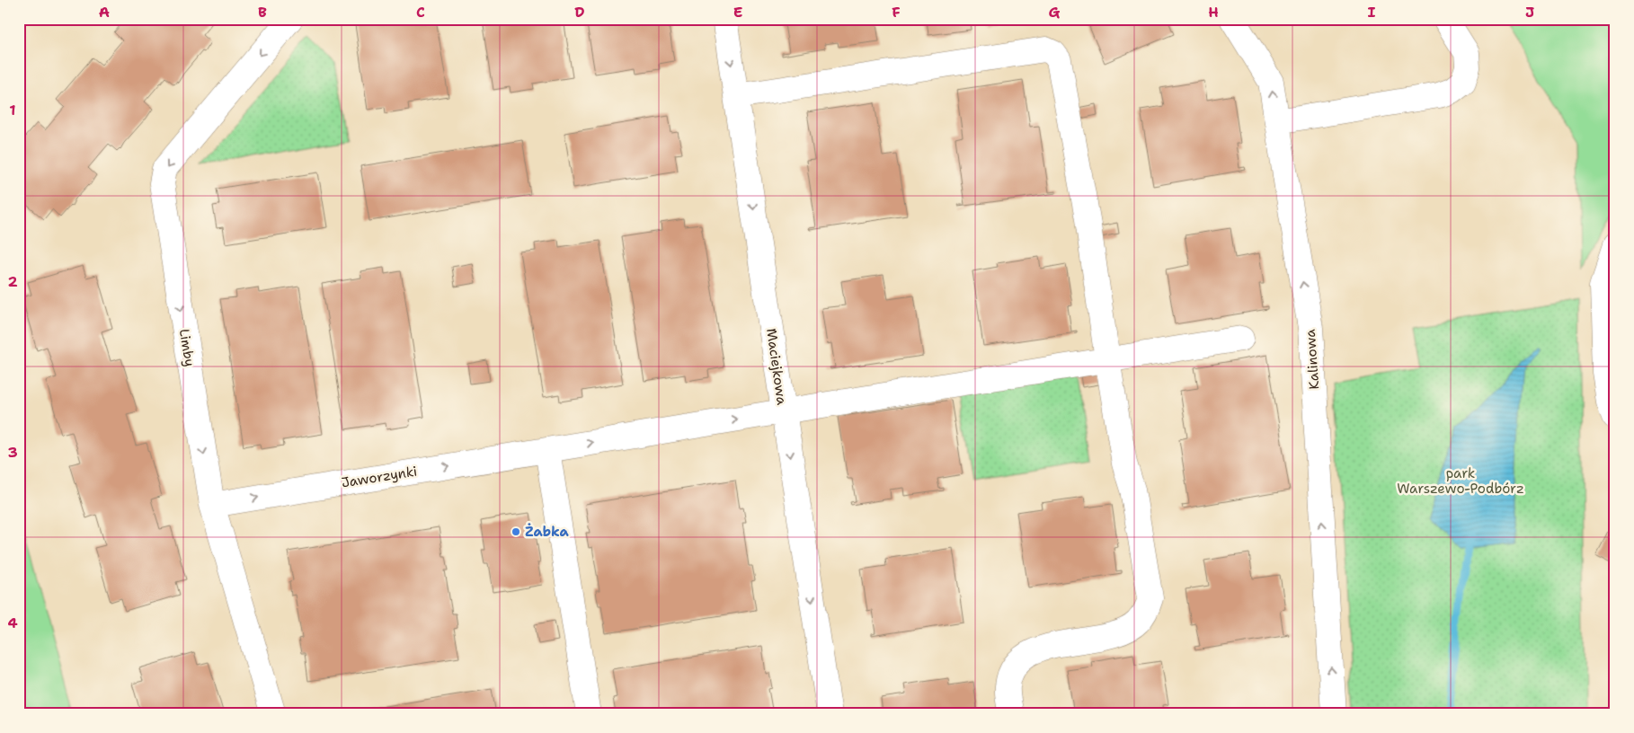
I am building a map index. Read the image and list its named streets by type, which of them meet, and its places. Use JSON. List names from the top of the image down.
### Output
{
  "streets": {
    "street": [
      "Limby",
      "Kalinowa",
      "Maciejkowa",
      "Jaworzynki"
    ]
  },
  "crossings": [
    ["Limby", "Jaworzynki"],
    ["Maciejkowa", "Jaworzynki"]
  ],
  "one_way": [
    "Limby",
    "Kalinowa",
    "Maciejkowa",
    "Jaworzynki"
  ],
  "parks": ["park Warszewo-Podbórz"],
  "places": ["Żabka"],
  "grid": {
    "columns": [
      "A",
      "B",
      "C",
      "D",
      "E",
      "F",
      "G",
      "H",
      "I",
      "J"
    ],
    "rows": [
      "1",
      "2",
      "3",
      "4"
    ]
  }
}
